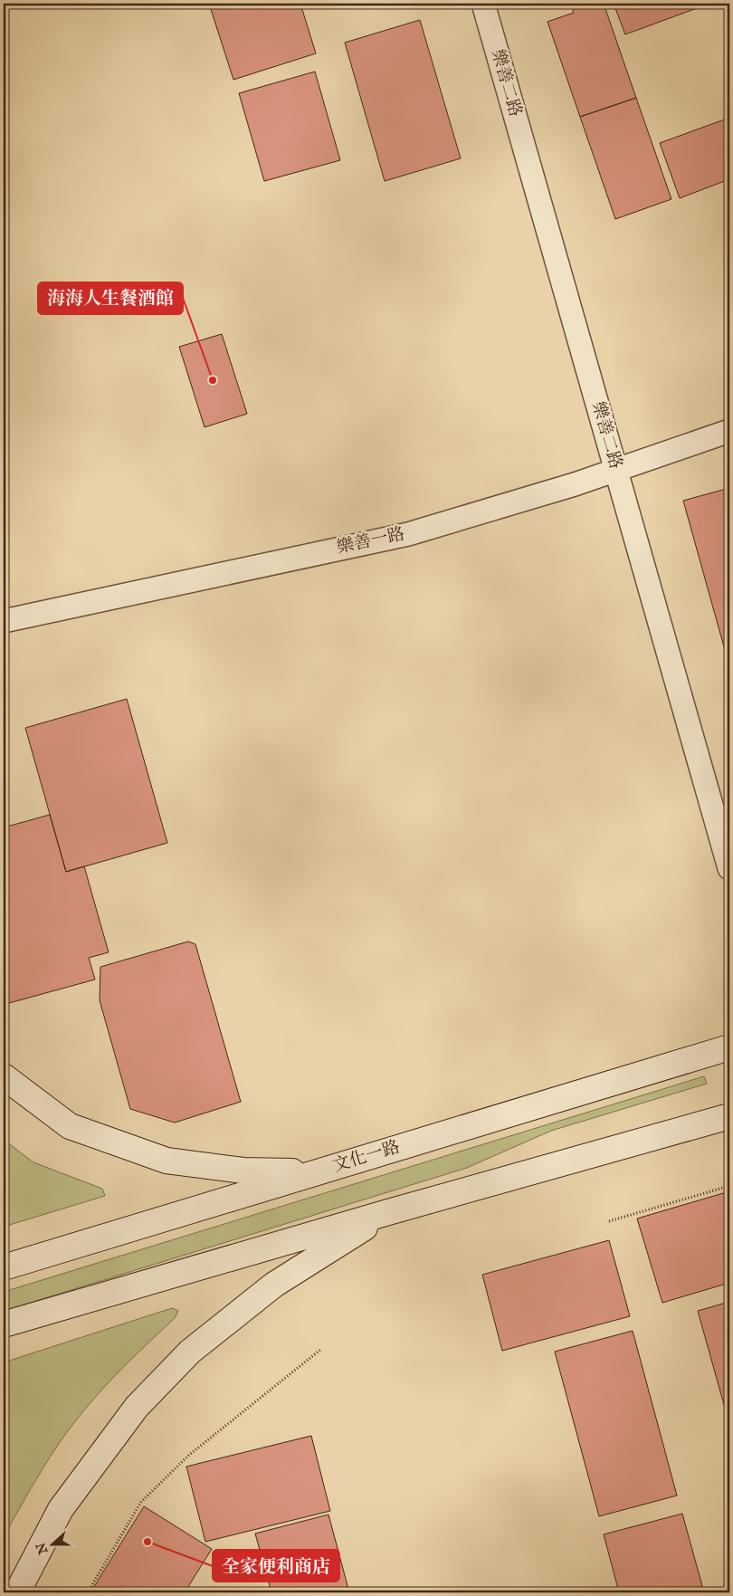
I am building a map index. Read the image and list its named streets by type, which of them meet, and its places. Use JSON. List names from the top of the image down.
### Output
{
  "streets": {
    "street": ["樂善二路", "樂善一路", "文化一路"]
  },
  "crossings": [
    ["樂善二路", "樂善一路"]
  ],
  "places": ["海海人生餐酒館", "全家便利商店"],
  "north": "left"
}
